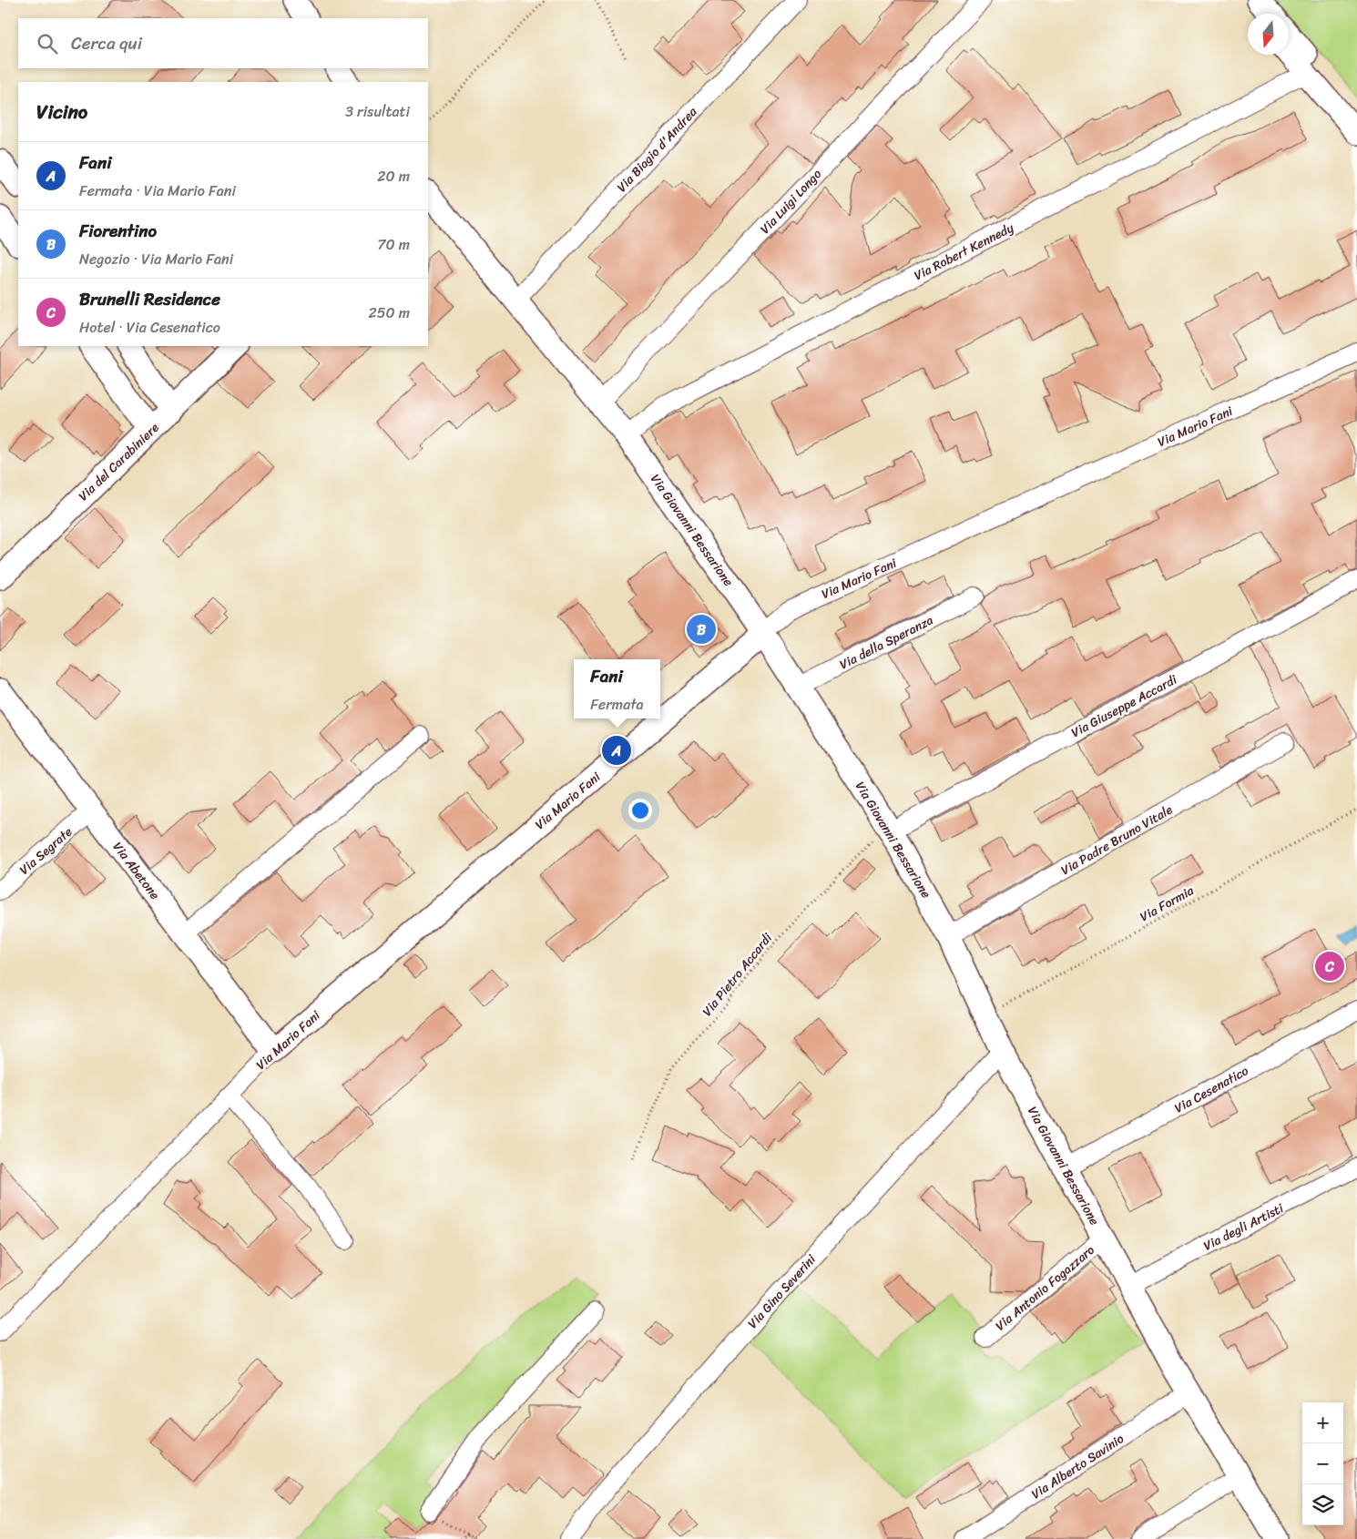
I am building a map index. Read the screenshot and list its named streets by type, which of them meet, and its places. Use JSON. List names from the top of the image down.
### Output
{
  "streets": {
    "street": [
      "Via Biagio d'Andrea",
      "Via Luigi Longo",
      "Via Robert Kennedy",
      "Via Mario Fani",
      "Via del Carabiniere",
      "Via Giovanni Bessarione",
      "Via della Speranza",
      "Via Giuseppe Accardi",
      "Via Padre Bruno Vitale",
      "Via Segrate",
      "Via Abetone",
      "Via Cesenatico",
      "Via degli Artisti",
      "Via Antonio Fogazzaro",
      "Via Gino Severini",
      "Via Alberto Savinio"
    ],
    "path": ["Via Formia", "Via Pietro Accardi"]
  },
  "crossings": [
    ["Via Biagio d'Andrea", "Via Giovanni Bessarione"],
    ["Via Luigi Longo", "Via Giovanni Bessarione"],
    ["Via Robert Kennedy", "Via Giovanni Bessarione"],
    ["Via Mario Fani", "Via Giovanni Bessarione"],
    ["Via Mario Fani", "Via Abetone"],
    ["Via Giovanni Bessarione", "Via della Speranza"],
    ["Via Giovanni Bessarione", "Via Giuseppe Accardi"],
    ["Via Giovanni Bessarione", "Via Padre Bruno Vitale"],
    ["Via Giovanni Bessarione", "Via Formia"],
    ["Via Giovanni Bessarione", "Via Pietro Accardi"],
    ["Via Giovanni Bessarione", "Via Cesenatico"],
    ["Via Giovanni Bessarione", "Via degli Artisti"],
    ["Via Giovanni Bessarione", "Via Antonio Fogazzaro"],
    ["Via Giovanni Bessarione", "Via Gino Severini"],
    ["Via Giovanni Bessarione", "Via Alberto Savinio"],
    ["Via Giuseppe Accardi", "Via Pietro Accardi"],
    ["Via Segrate", "Via Abetone"]
  ],
  "north": "bottom",
  "page": {
    "search": "Cerca qui",
    "heading": ["Vicino", "3 risultati"],
    "list": [
      {
        "mark": "A",
        "name": "Fani",
        "note": "Fermata · Via Mario Fani",
        "value": "20 m"
      },
      {
        "mark": "B",
        "name": "Fiorentino",
        "note": "Negozio · Via Mario Fani",
        "value": "70 m"
      },
      {
        "mark": "C",
        "name": "Brunelli Residence",
        "note": "Hotel · Via Cesenatico",
        "value": "250 m"
      }
    ],
    "pins": ["B", "A", "C"],
    "popup": ["Fani", "Fermata"],
    "map_buttons": ["+", "−"]
  }
}
